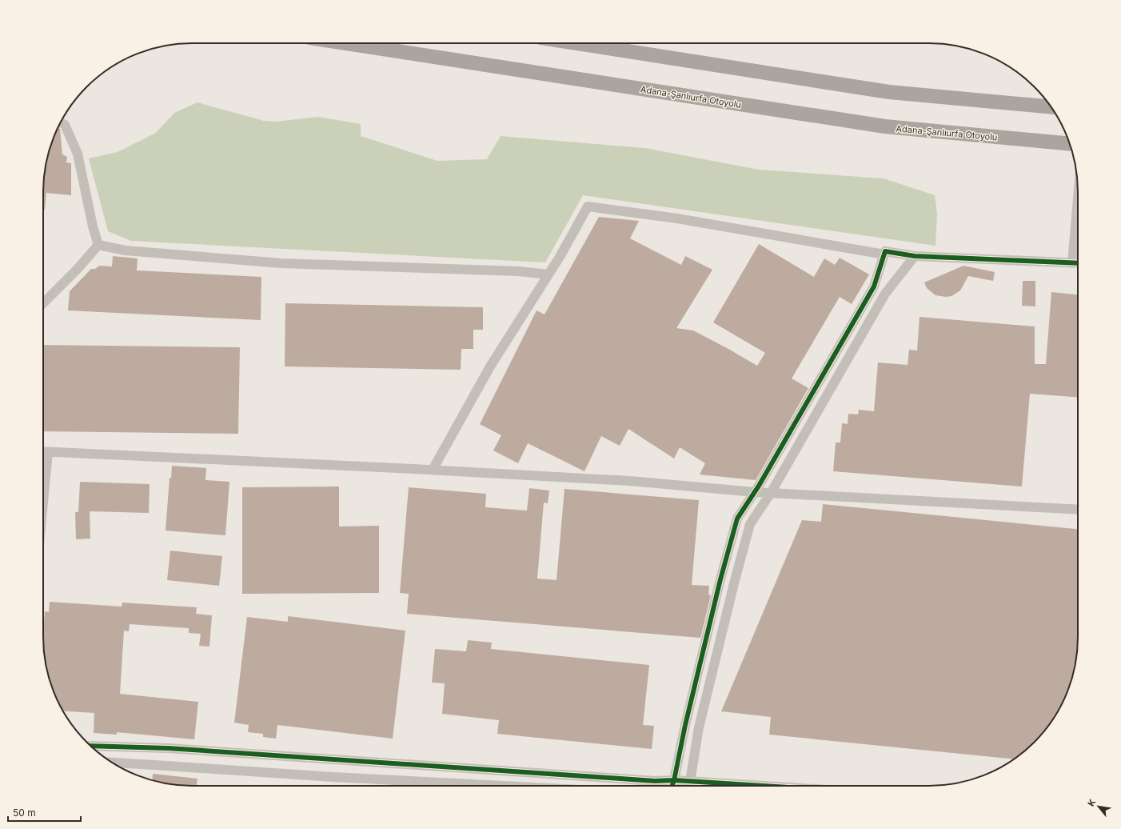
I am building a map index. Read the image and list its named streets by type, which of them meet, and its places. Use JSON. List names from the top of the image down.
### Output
{
  "streets": {
    "highway": ["Adana-Şanlıurfa Otoyolu"]
  },
  "scale_bar": "50 m",
  "north": "top left"
}
